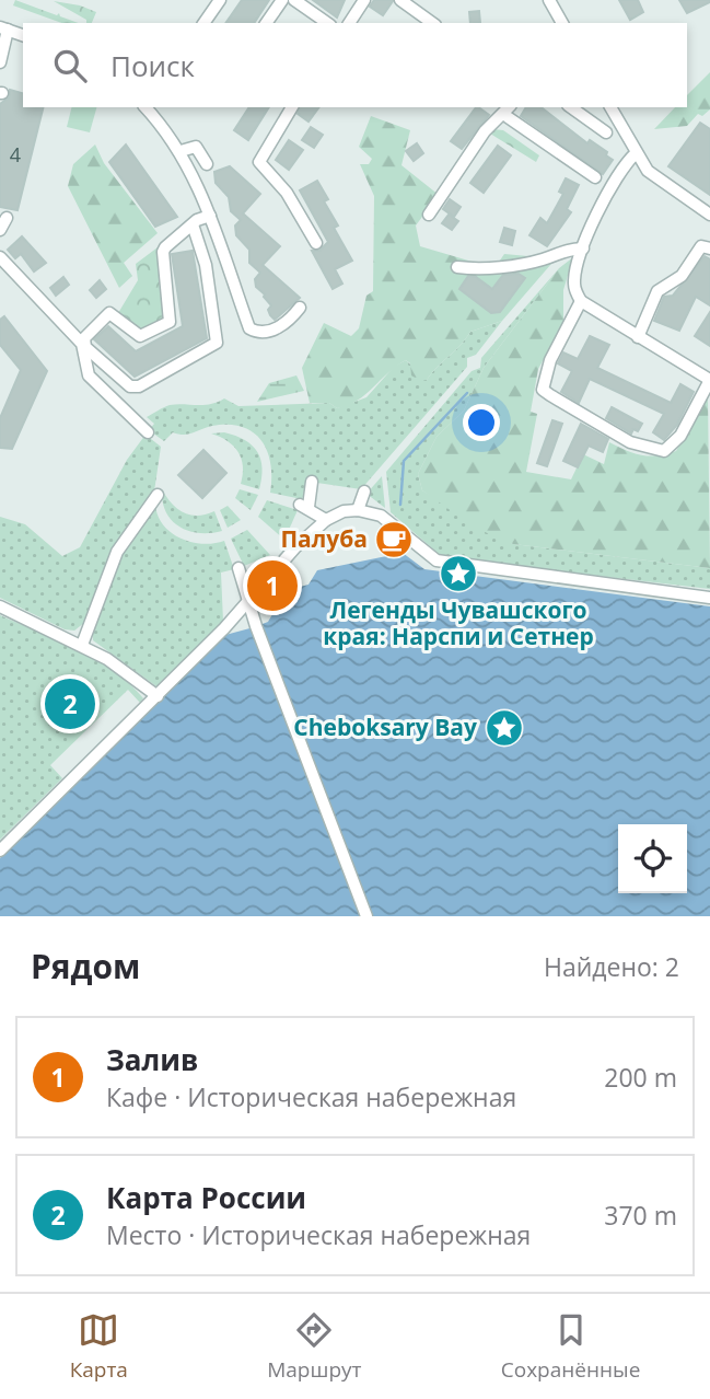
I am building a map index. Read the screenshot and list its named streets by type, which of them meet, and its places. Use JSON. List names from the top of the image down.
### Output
{
  "places": {
    "cafe": ["Палуба"],
    "place": ["Легенды Чувашского края: Нарспи и Сетнер", "Cheboksary Bay"]
  },
  "house_numbers": ["4"],
  "page": {
    "search": "Поиск",
    "pins": ["1", "2"],
    "heading": ["Рядом", "Найдено: 2"],
    "list": [
      {
        "mark": "1",
        "name": "Залив",
        "note": "Кафе · Историческая набережная",
        "value": "200 m"
      },
      {
        "mark": "2",
        "name": "Карта России",
        "note": "Место · Историческая набережная",
        "value": "370 m"
      }
    ],
    "nav": ["Карта", "Маршрут", "Сохранённые"]
  }
}
